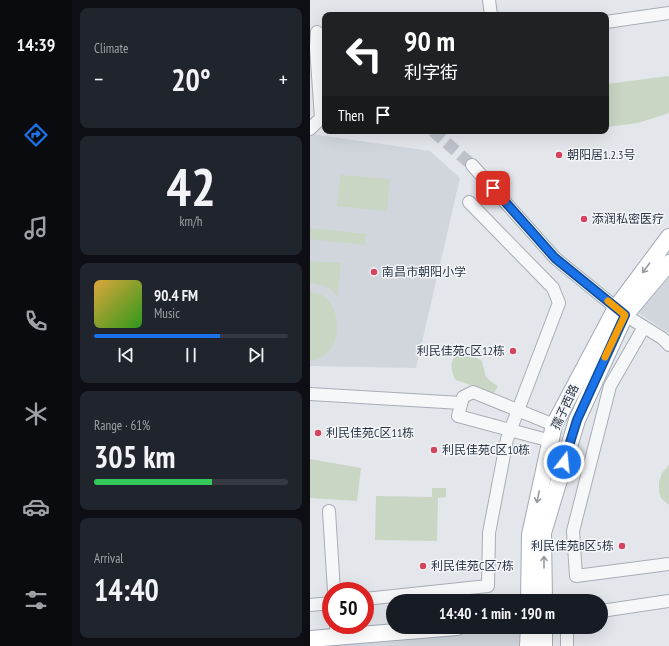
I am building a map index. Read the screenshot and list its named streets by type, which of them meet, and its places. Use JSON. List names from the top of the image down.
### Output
{
  "streets": {
    "main road": ["孺子西路"]
  },
  "places": [
    "朝阳居1.2.3号",
    "添润私密医疗",
    "南昌市朝阳小学",
    "利民佳苑C区12栋",
    "利民佳苑C区11栋",
    "利民佳苑C区10栋",
    "利民佳苑B区5栋",
    "利民佳苑C区7栋"
  ],
  "page": {
    "tabs": "14:39",
    "tile": [
      "Climate",
      ["42", "km/h"],
      ["Range · 61%", "305 km"],
      ["Arrival", "14:40"]
    ],
    "turn": ["90 m", "利字街"],
    "heat": ["−", "20°", "+"],
    "then": "Then",
    "song": ["90.4 FM", "Music"],
    "limit": "50",
    "trip": "14:40 · 1 min · 190 m"
  }
}
